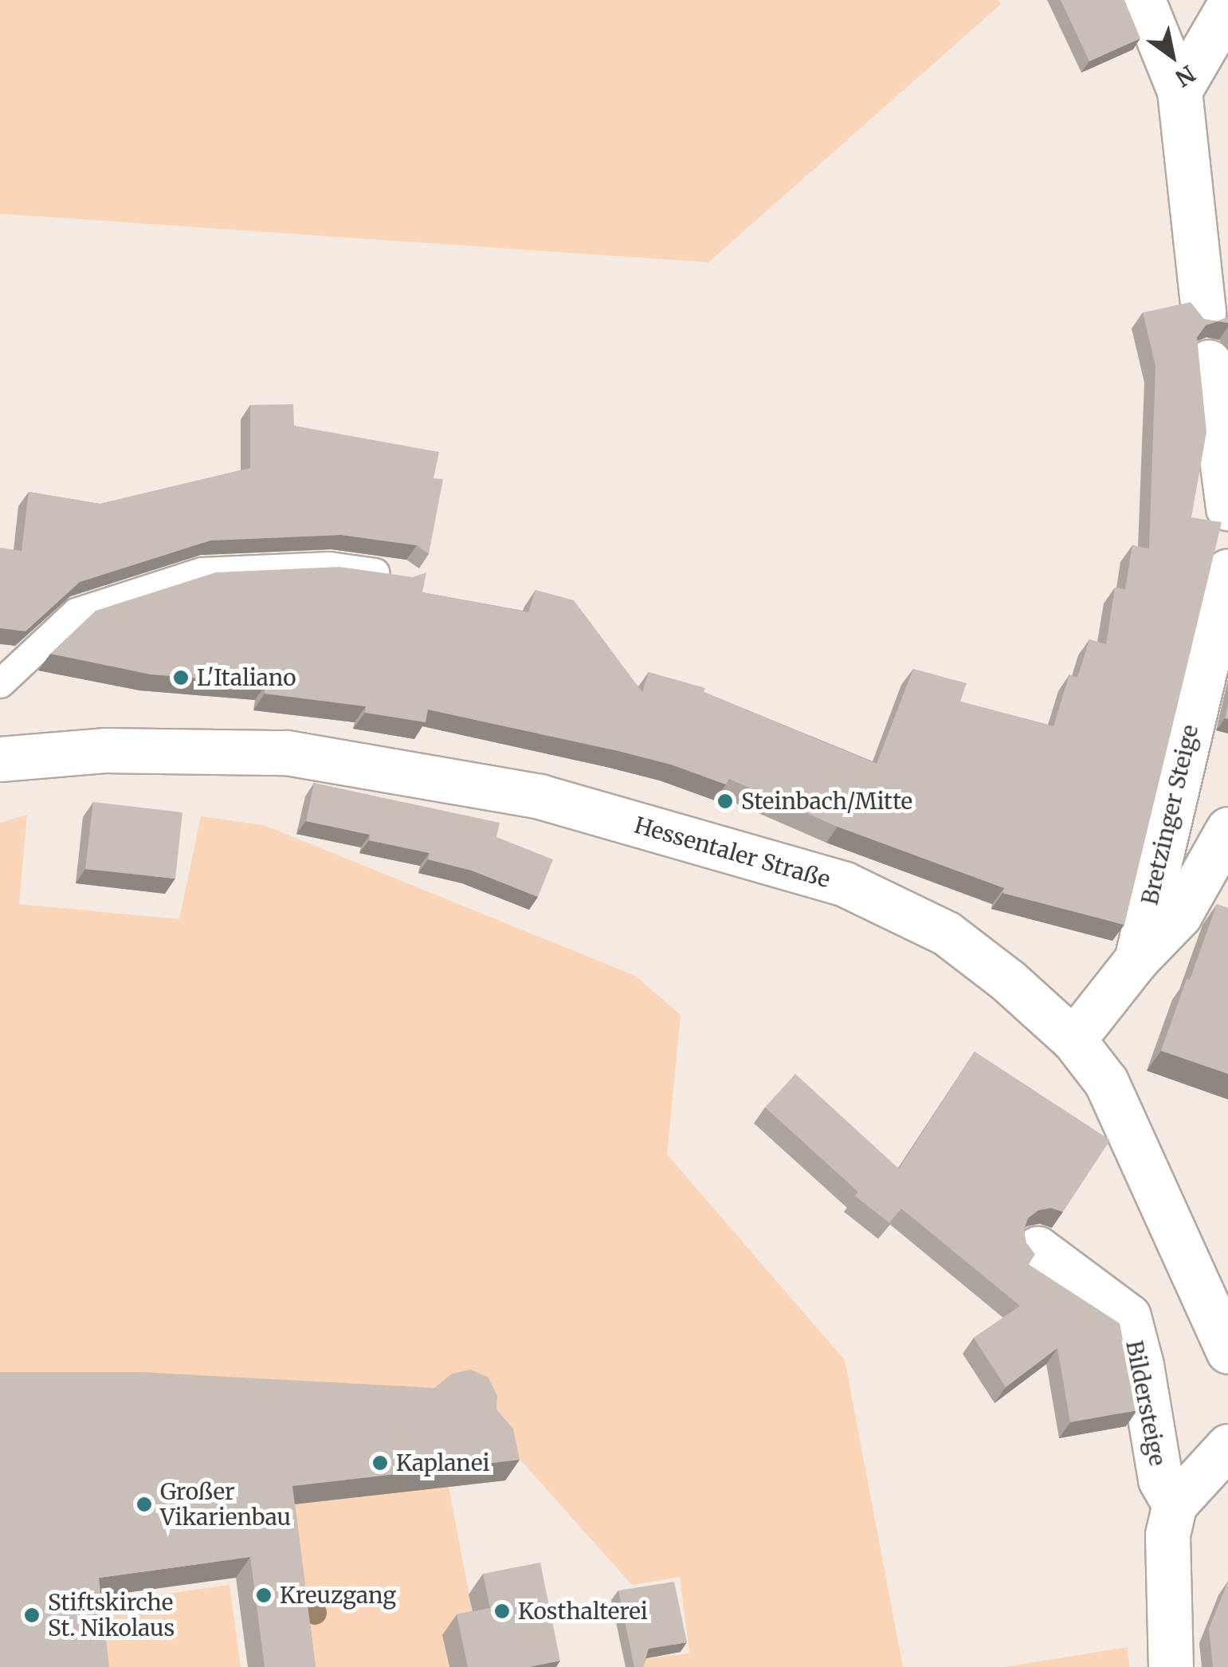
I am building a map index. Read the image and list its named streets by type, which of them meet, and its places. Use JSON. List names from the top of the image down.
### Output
{
  "streets": {
    "street": ["Bretzinger Steige", "Hessentaler Straße", "Bildersteige"]
  },
  "crossings": [
    ["Bretzinger Steige", "Hessentaler Straße"]
  ],
  "places": [
    "L'Italiano",
    "Steinbach/Mitte",
    "Kaplanei",
    "Großer Vikarienbau",
    "Kreuzgang",
    "Kosthalterei",
    "Stiftskirche St. Nikolaus"
  ],
  "north": "bottom right"
}
